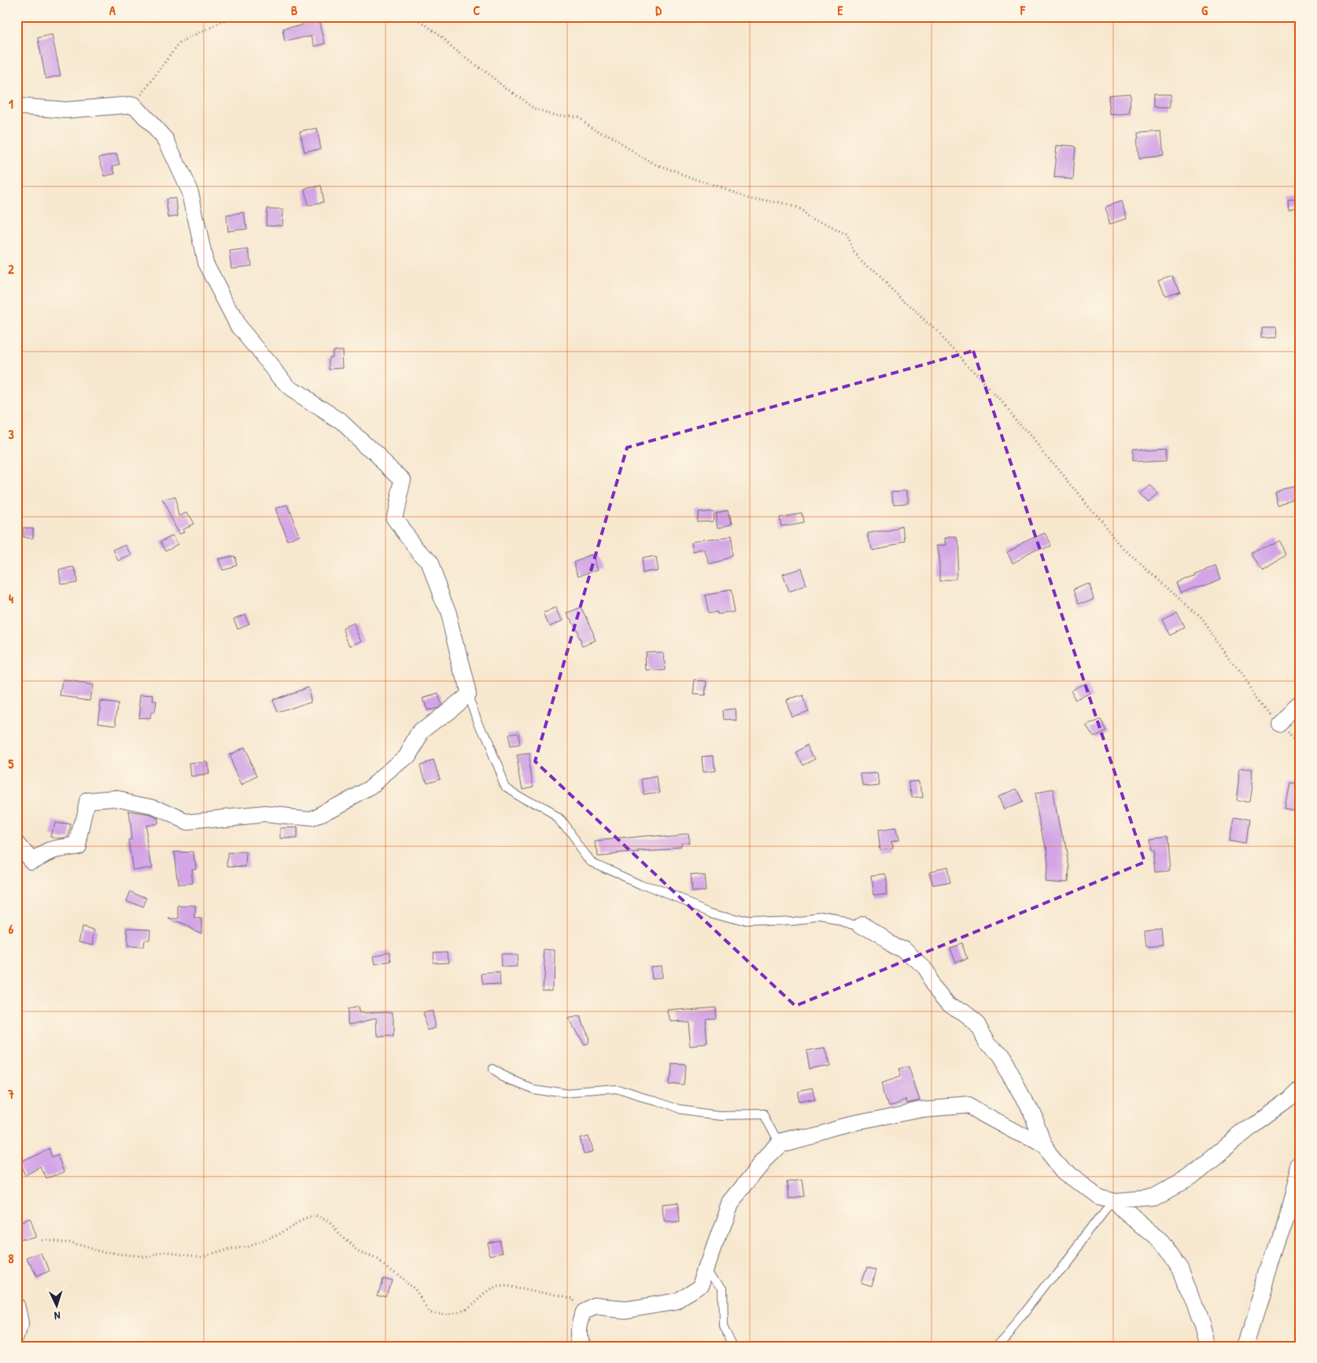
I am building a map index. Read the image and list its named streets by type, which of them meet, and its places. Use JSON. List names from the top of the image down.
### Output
{
  "north": "bottom",
  "grid": {
    "columns": [
      "A",
      "B",
      "C",
      "D",
      "E",
      "F",
      "G"
    ],
    "rows": [
      "1",
      "2",
      "3",
      "4",
      "5",
      "6",
      "7",
      "8"
    ]
  }
}
